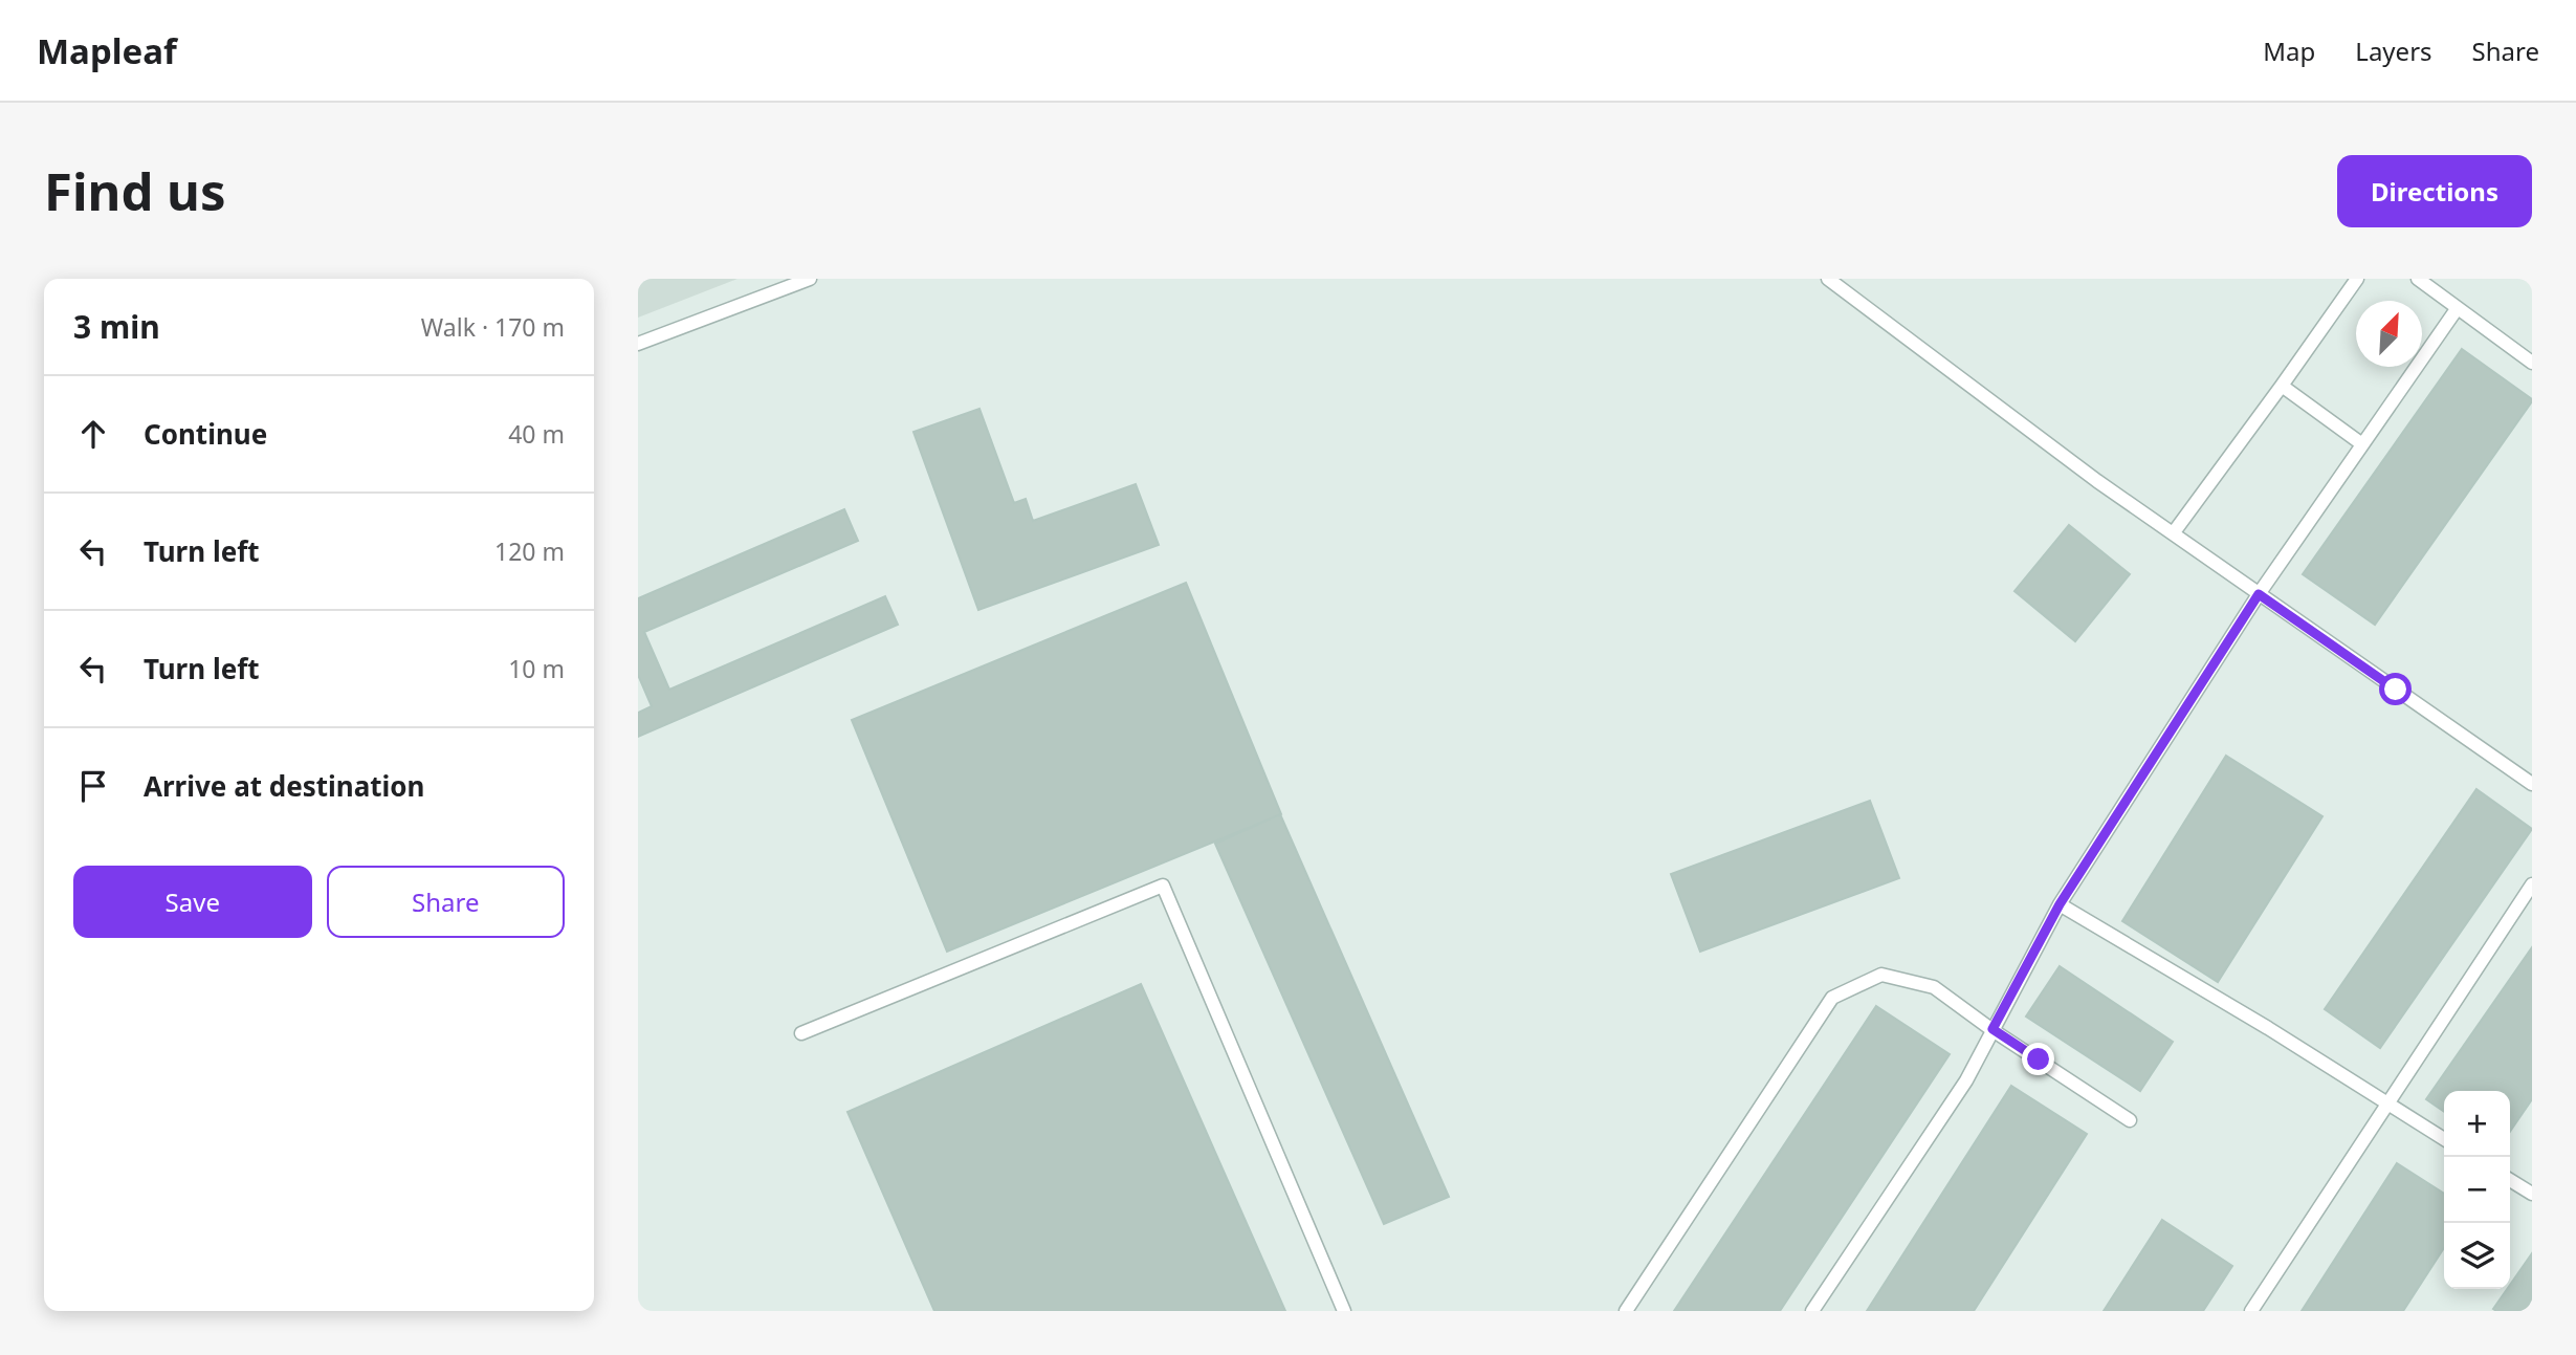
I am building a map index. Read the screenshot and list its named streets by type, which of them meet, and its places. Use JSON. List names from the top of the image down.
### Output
{
  "north": "top right",
  "page": {
    "header": "Mapleaf",
    "nav": ["Map", "Layers", "Share"],
    "buttons": [
      "Directions",
      ["Save", "Share"]
    ],
    "title": "Find us",
    "heading": ["3 min", "Walk · 170 m"],
    "list": [
      ["Continue", "40 m"],
      ["Turn left", "120 m"],
      ["Turn left", "10 m"],
      "Arrive at destination"
    ],
    "map_buttons": ["+", "−"]
  }
}
